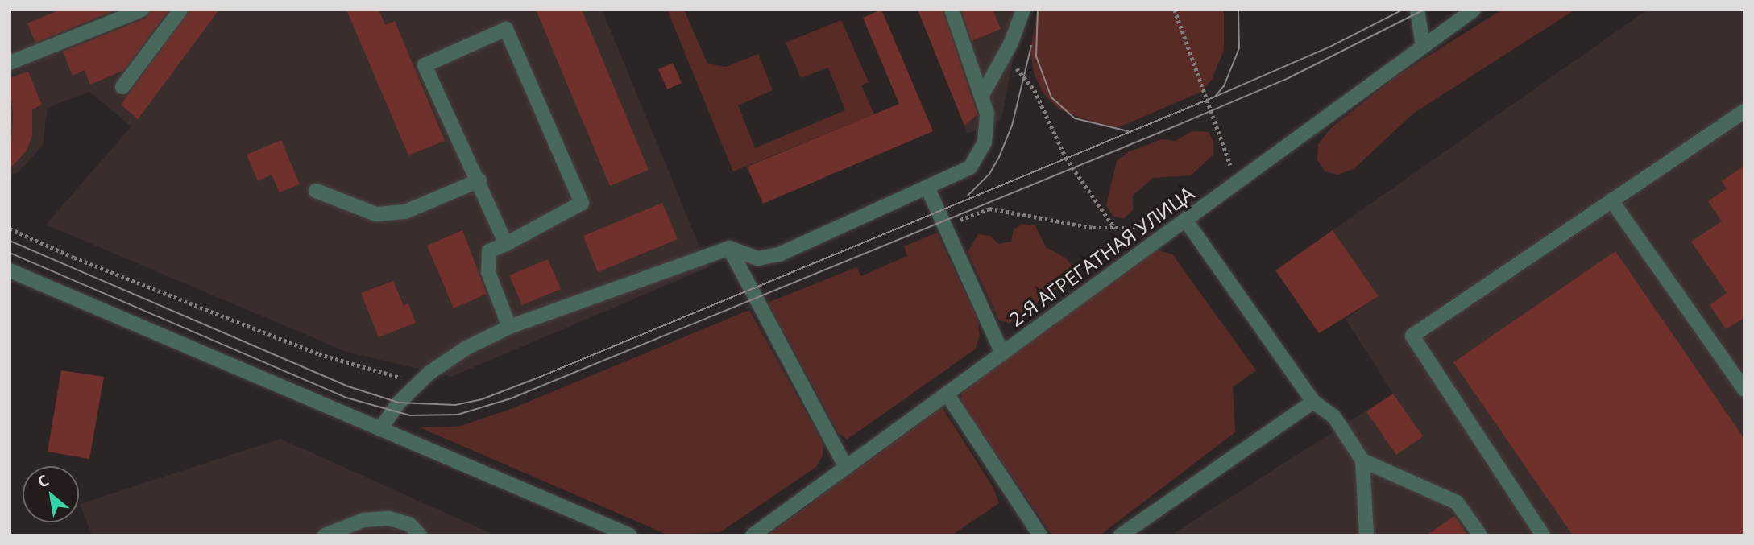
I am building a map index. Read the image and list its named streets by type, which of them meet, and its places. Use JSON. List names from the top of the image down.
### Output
{
  "streets": {
    "street": ["2-Я АГРЕГАТНАЯ УЛИЦА"]
  },
  "north": "top left"
}
